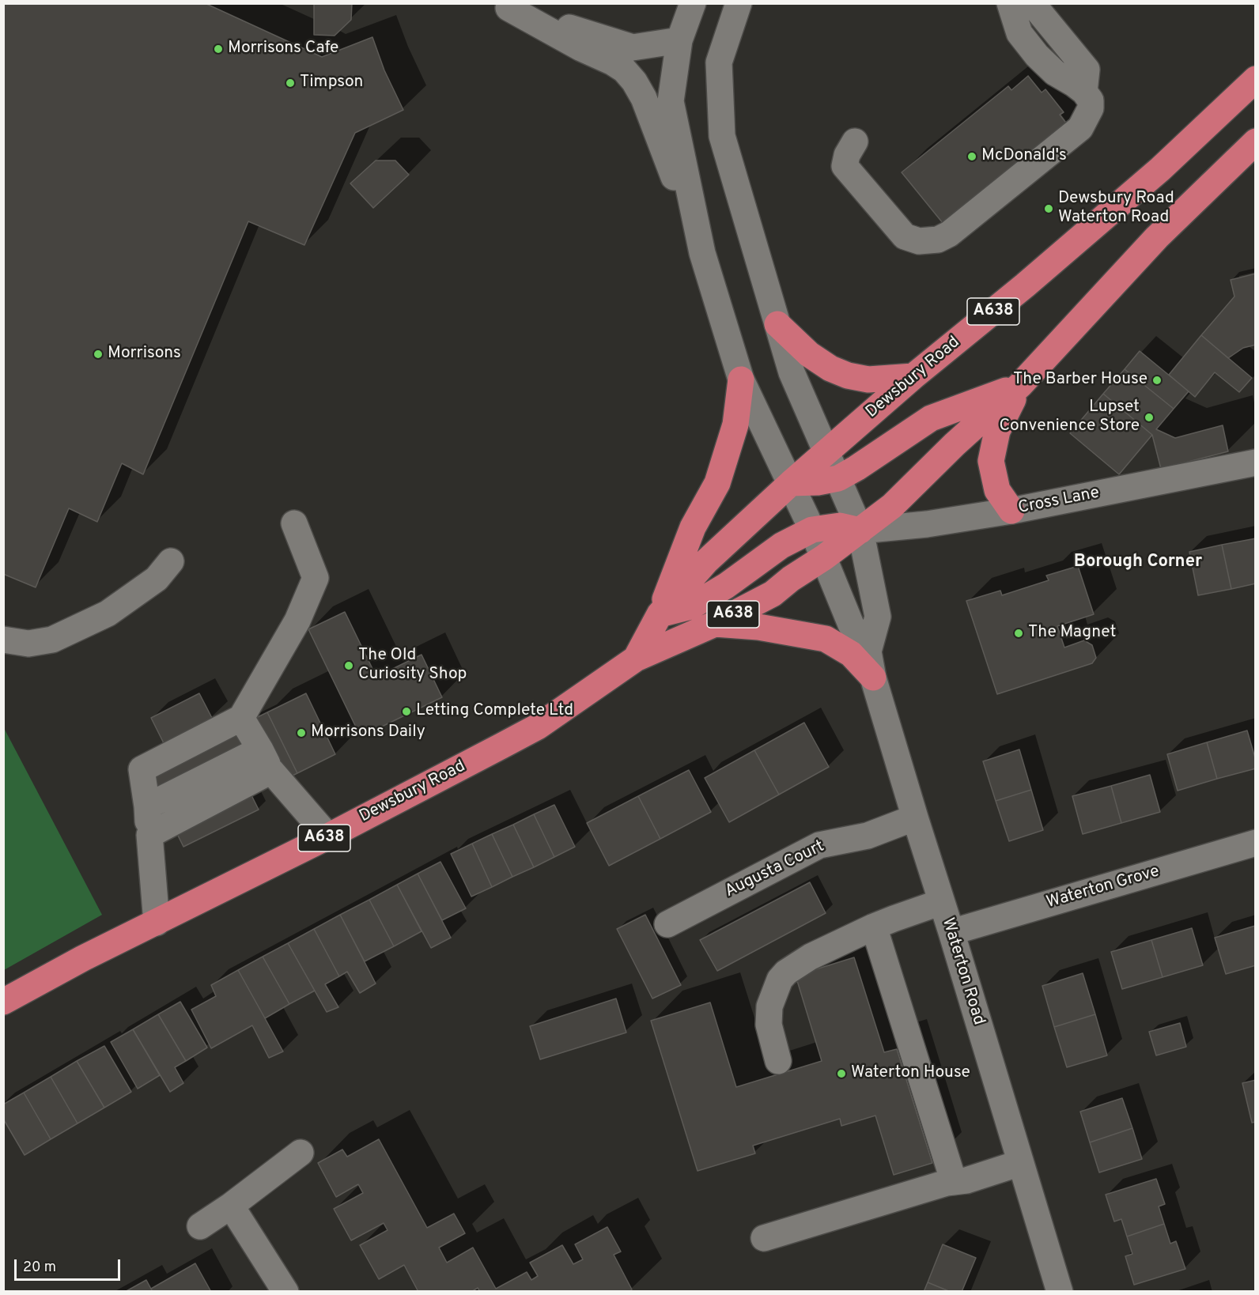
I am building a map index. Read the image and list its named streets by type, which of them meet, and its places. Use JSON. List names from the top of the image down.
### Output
{
  "streets": {
    "highway": ["A638", "Dewsbury Road"],
    "street": [
      "Cross Lane",
      "Augusta Court",
      "Waterton Grove",
      "Waterton Road"
    ]
  },
  "crossings": [
    ["Dewsbury Road", "Cross Lane"],
    ["Dewsbury Road", "Waterton Road"],
    ["Cross Lane", "Waterton Road"],
    ["Augusta Court", "Waterton Road"],
    ["Waterton Grove", "Waterton Road"]
  ],
  "districts": ["Borough Corner"],
  "places": [
    "Morrisons Cafe",
    "Timpson",
    "McDonald's",
    "Dewsbury Road Waterton Road",
    "Morrisons",
    "The Barber House",
    "Lupset Convenience Store",
    "The Magnet",
    "The Old Curiosity Shop",
    "Letting Complete Ltd",
    "Morrisons Daily",
    "Waterton House"
  ],
  "scale_bar": "20 m"
}
